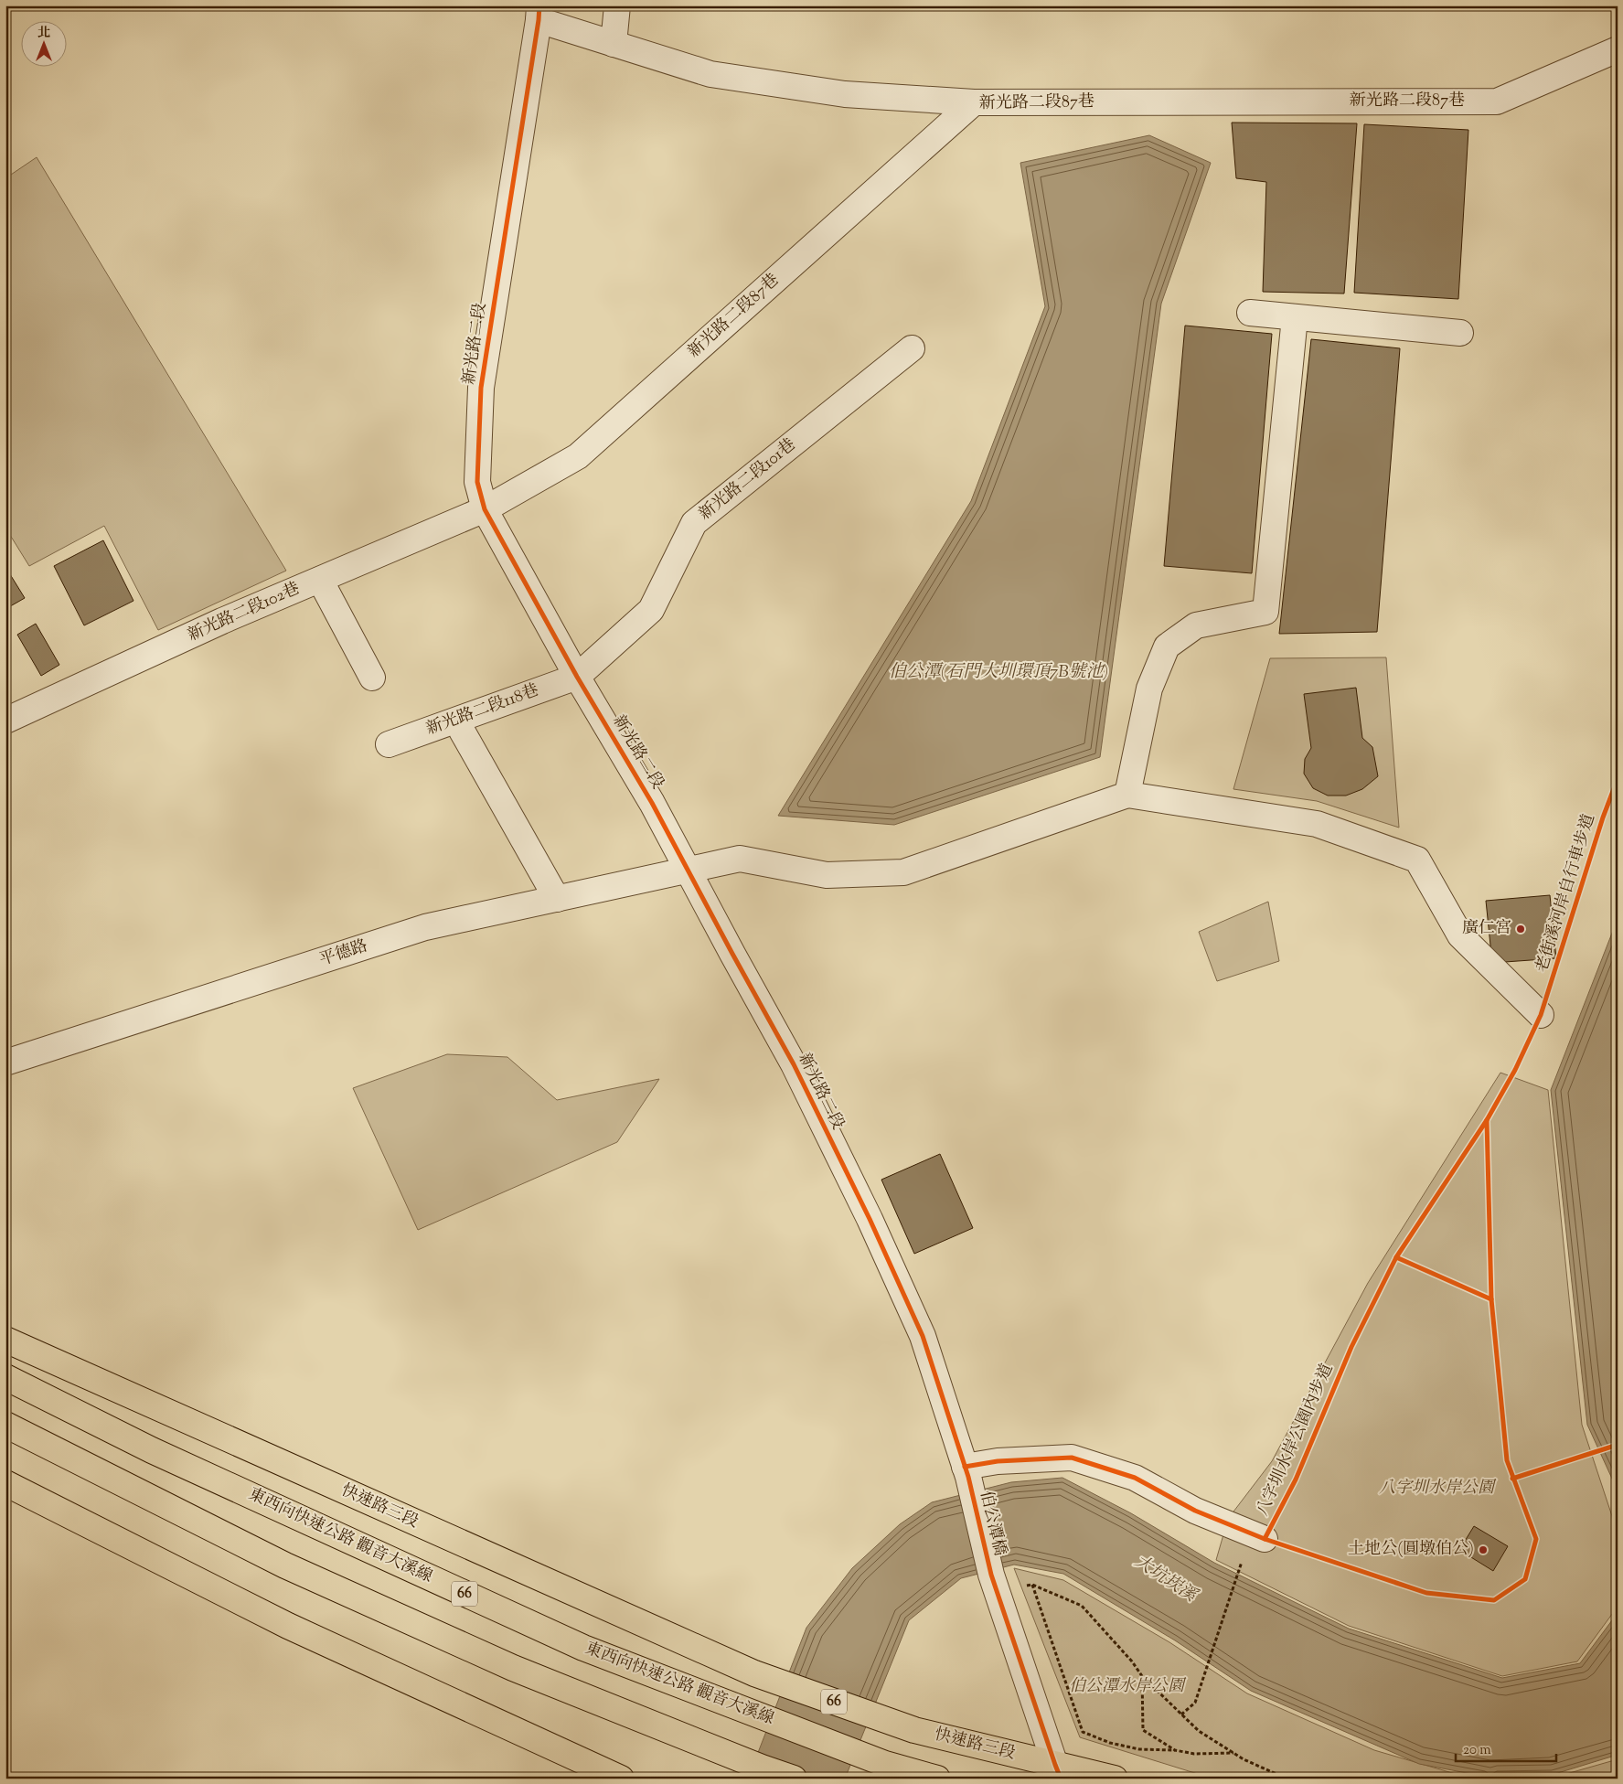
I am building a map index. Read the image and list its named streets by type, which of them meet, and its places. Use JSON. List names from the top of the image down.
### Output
{
  "streets": {
    "main road": ["快速路三段", "東西向快速公路 觀音大溪線", "66"],
    "street": [
      "新光路二段87巷",
      "新光路二段",
      "新光路二段101巷",
      "新光路二段102巷",
      "新光路二段118巷",
      "平德路",
      "伯公潭橋"
    ],
    "cycle path": ["老街溪河岸自行車步道", "八字圳水岸公園內步道"]
  },
  "crossings": [
    ["新光路二段87巷", "新光路二段"],
    ["新光路二段87巷", "新光路二段102巷"],
    ["新光路二段", "新光路二段101巷"],
    ["新光路二段", "新光路二段102巷"],
    ["新光路二段", "新光路二段118巷"],
    ["新光路二段", "平德路"],
    ["新光路二段", "伯公潭橋"],
    ["新光路二段101巷", "新光路二段118巷"],
    ["快速路三段", "伯公潭橋"]
  ],
  "water": ["伯公潭(石門大圳環頂7B號池)", "大坑崁溪"],
  "parks": ["八字圳水岸公園", "伯公潭水岸公園"],
  "places": ["廣仁宮", "土地公(圓墩伯公)"],
  "scale_bar": "20 m",
  "north": "top"
}
